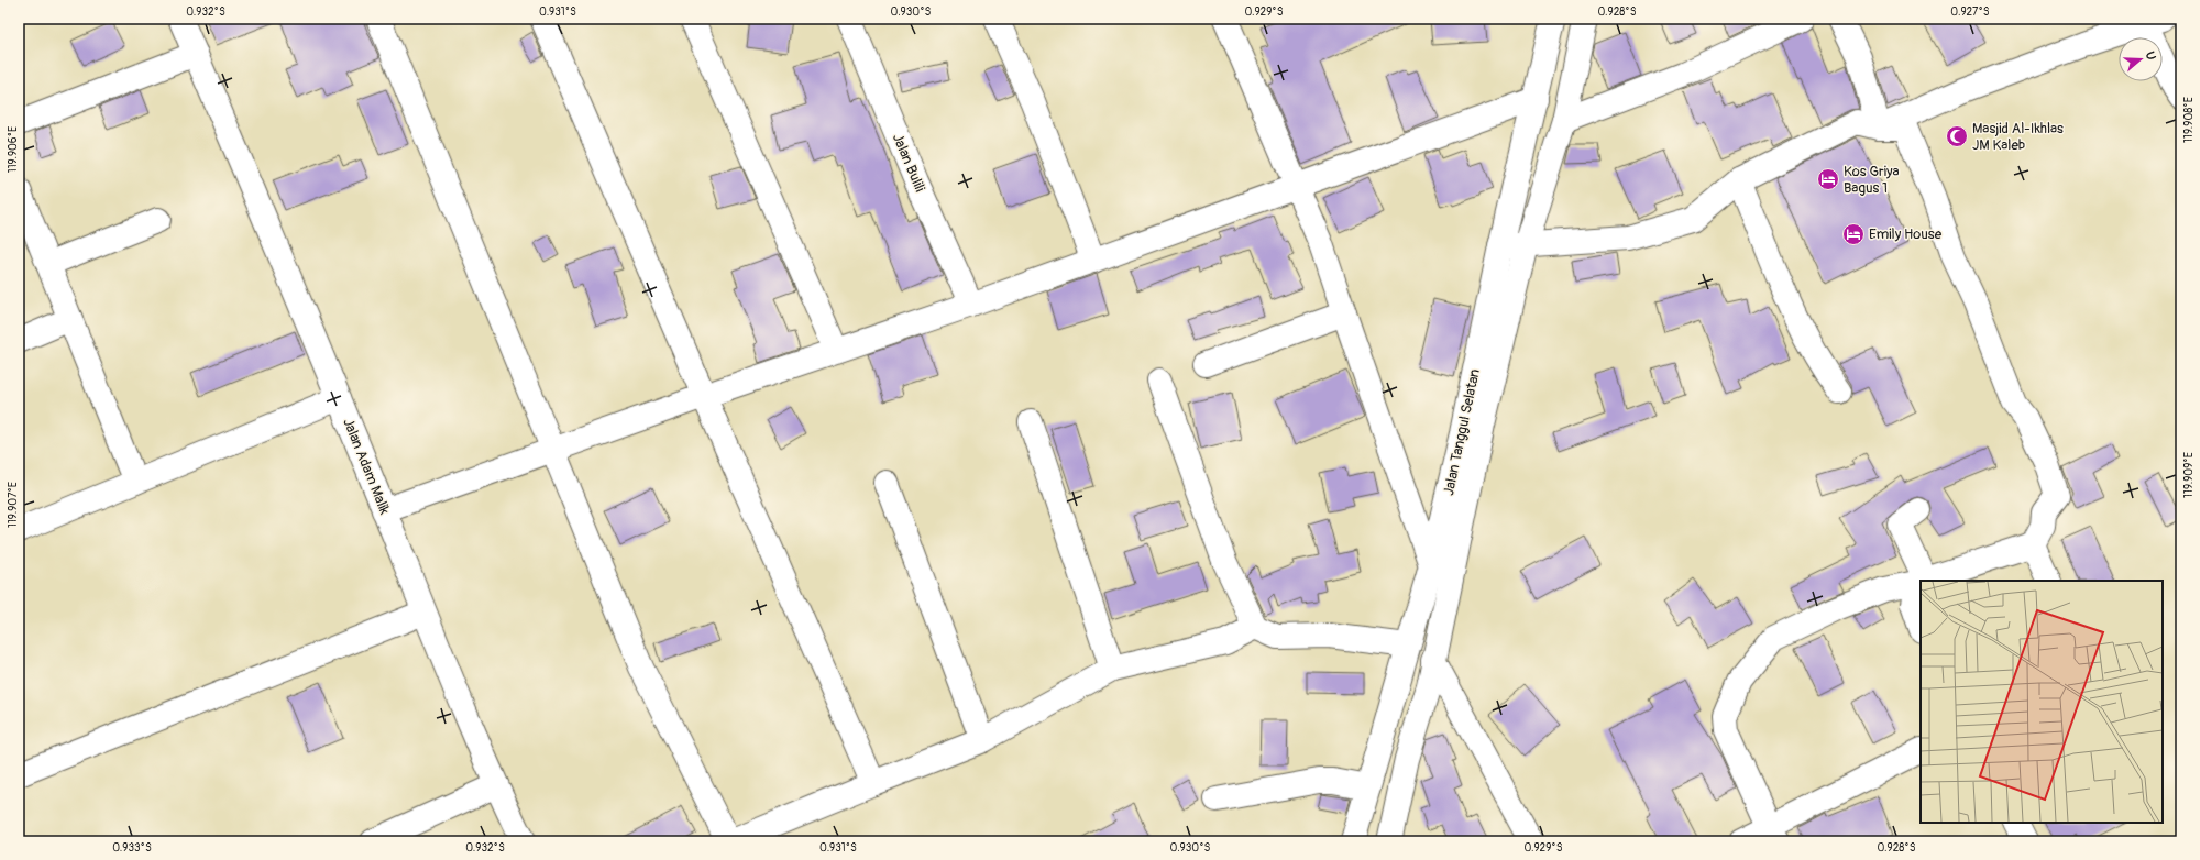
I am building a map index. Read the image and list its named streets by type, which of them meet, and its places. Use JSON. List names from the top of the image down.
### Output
{
  "streets": {
    "street": ["Jalan Bulili", "Jalan Tanggul Selatan", "Jalan Adam Malik"]
  },
  "places": {
    "mosque": ["Masjid Al-Ikhlas JM Kaleb"],
    "hotel": ["Kos Griya Bagus 1", "Emily House"]
  },
  "north": "right",
  "coordinates": [
    "0.932°S",
    "0.931°S",
    "0.930°S",
    "0.929°S",
    "0.928°S",
    "0.927°S",
    "119.908°E",
    "119.906°E",
    "119.909°E",
    "119.907°E",
    "0.933°S"
  ]
}
